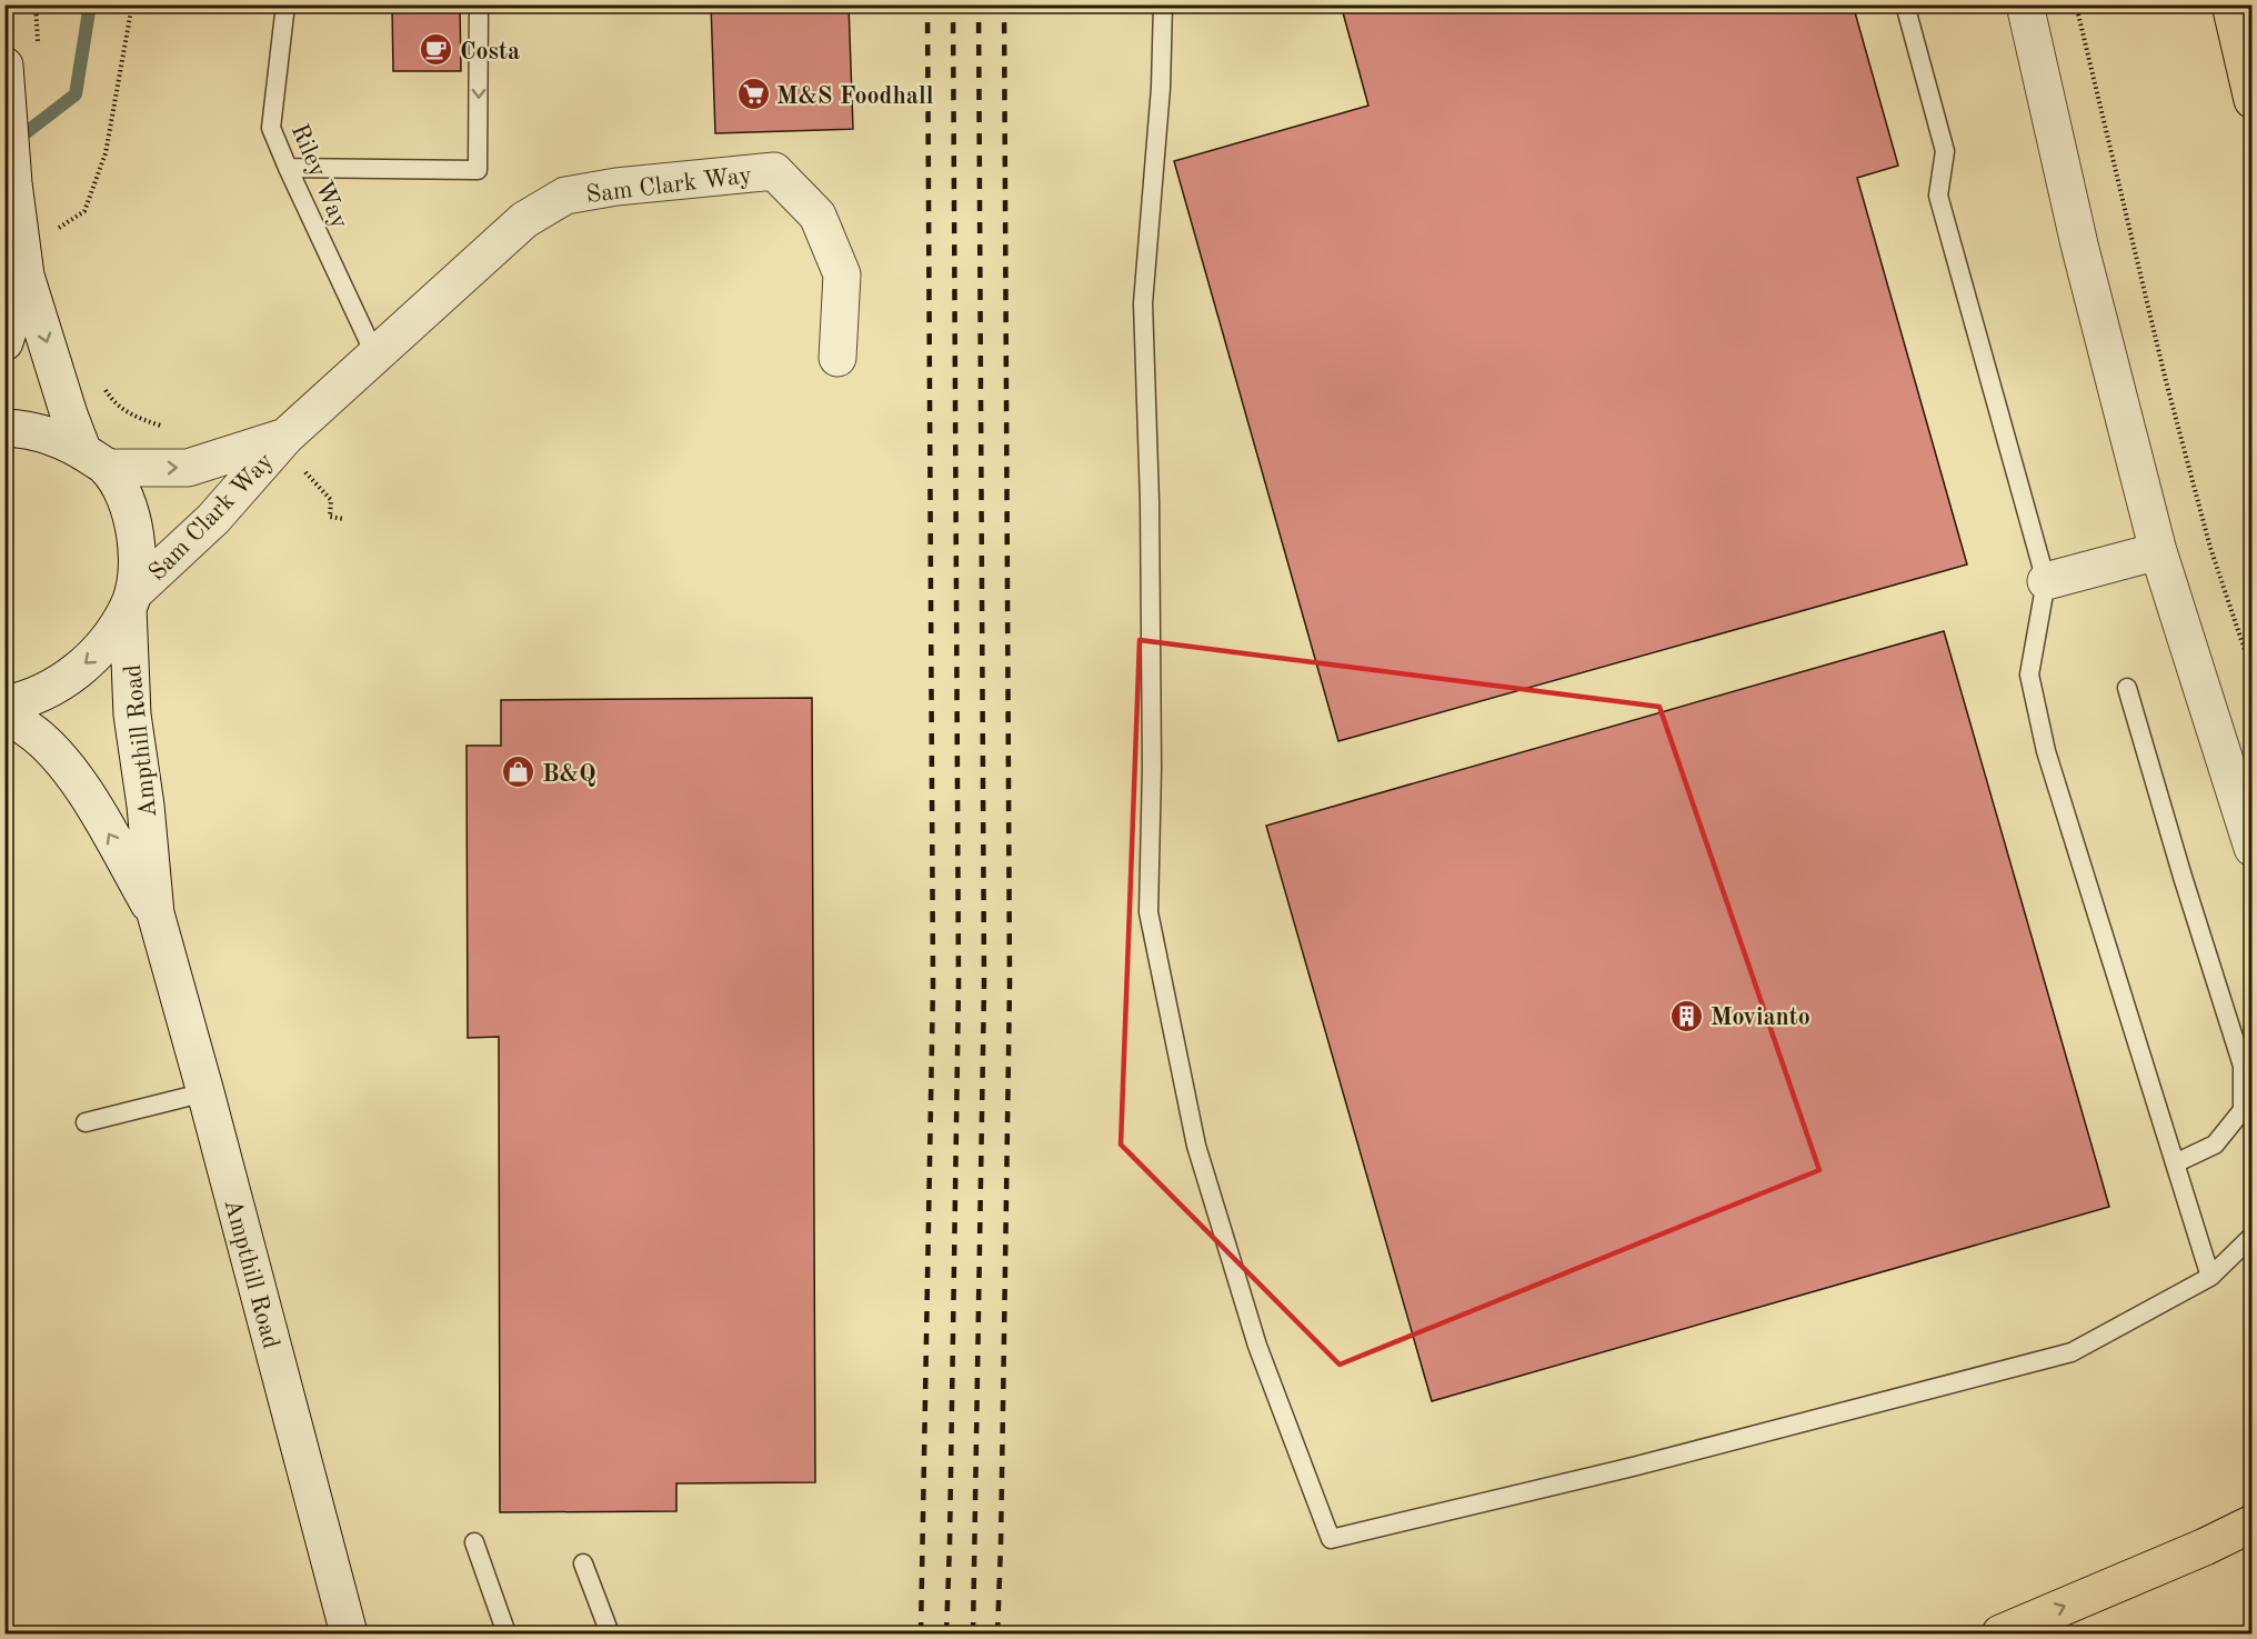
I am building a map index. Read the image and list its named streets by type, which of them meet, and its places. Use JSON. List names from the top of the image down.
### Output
{
  "streets": {
    "main road": ["Sam Clark Way", "Ampthill Road"],
    "lane": ["Riley Way"]
  },
  "crossings": [
    ["Riley Way", "Sam Clark Way"],
    ["Sam Clark Way", "Ampthill Road"]
  ],
  "places": {
    "cafe": ["Costa"],
    "supermarket": ["M&S Foodhall"],
    "shop": ["B&Q"],
    "building": ["Movianto"]
  }
}
